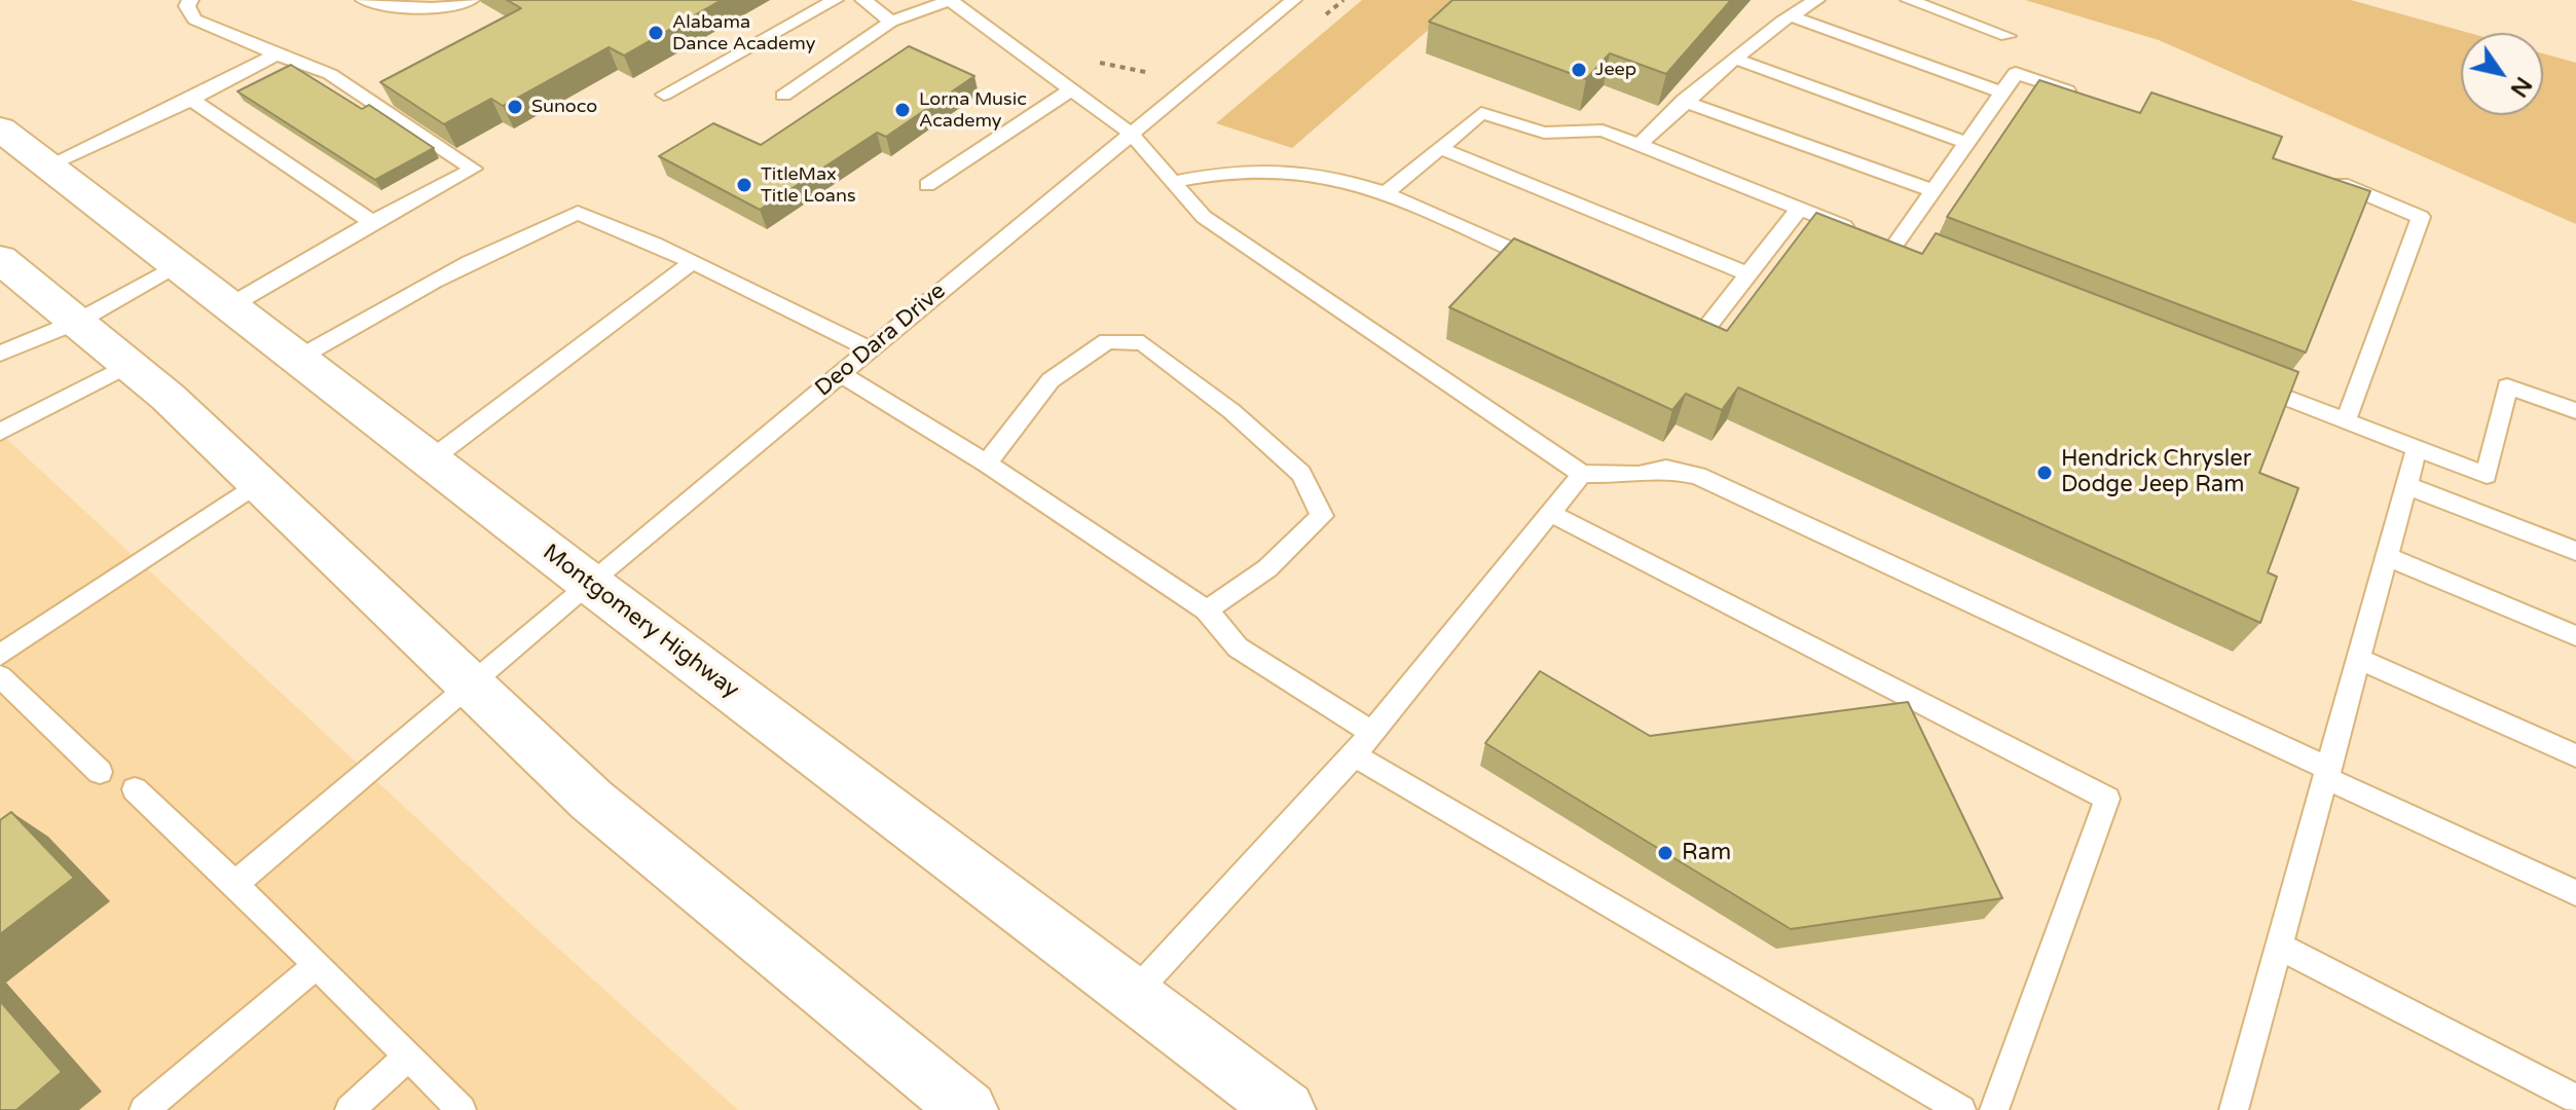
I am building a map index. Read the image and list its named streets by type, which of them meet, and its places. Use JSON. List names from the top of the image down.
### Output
{
  "streets": {
    "main road": ["Montgomery Highway"],
    "lane": ["Deo Dara Drive"]
  },
  "crossings": [
    ["Deo Dara Drive", "Montgomery Highway"]
  ],
  "places": [
    "Alabama Dance Academy",
    "Jeep",
    "Sunoco",
    "Lorna Music Academy",
    "TitleMax Title Loans",
    "Hendrick Chrysler Dodge Jeep Ram",
    "Ram"
  ],
  "north": "bottom right"
}
